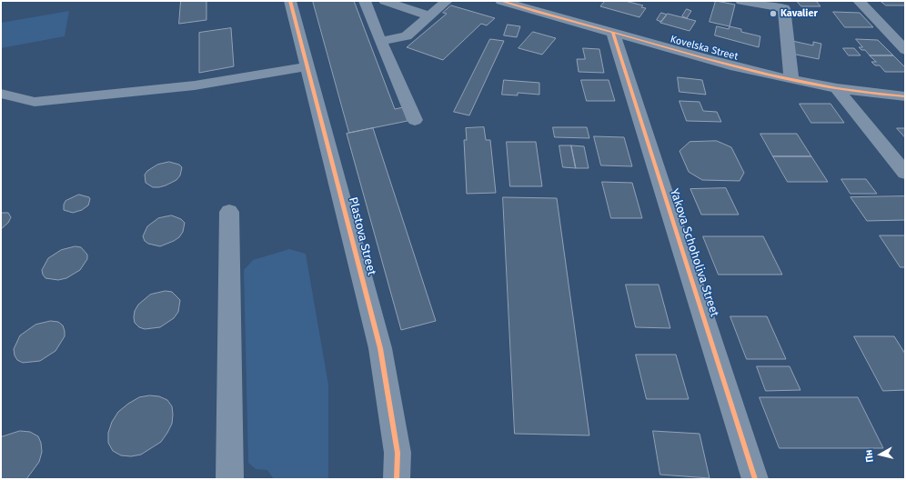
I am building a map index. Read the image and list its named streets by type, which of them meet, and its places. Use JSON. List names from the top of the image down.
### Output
{
  "streets": {
    "street": ["Kovelska Street", "Plastova Street", "Yakova Schoholiva Street"]
  },
  "crossings": [
    ["Kovelska Street", "Yakova Schoholiva Street"]
  ],
  "places": ["Kavalier"],
  "north": "left"
}
